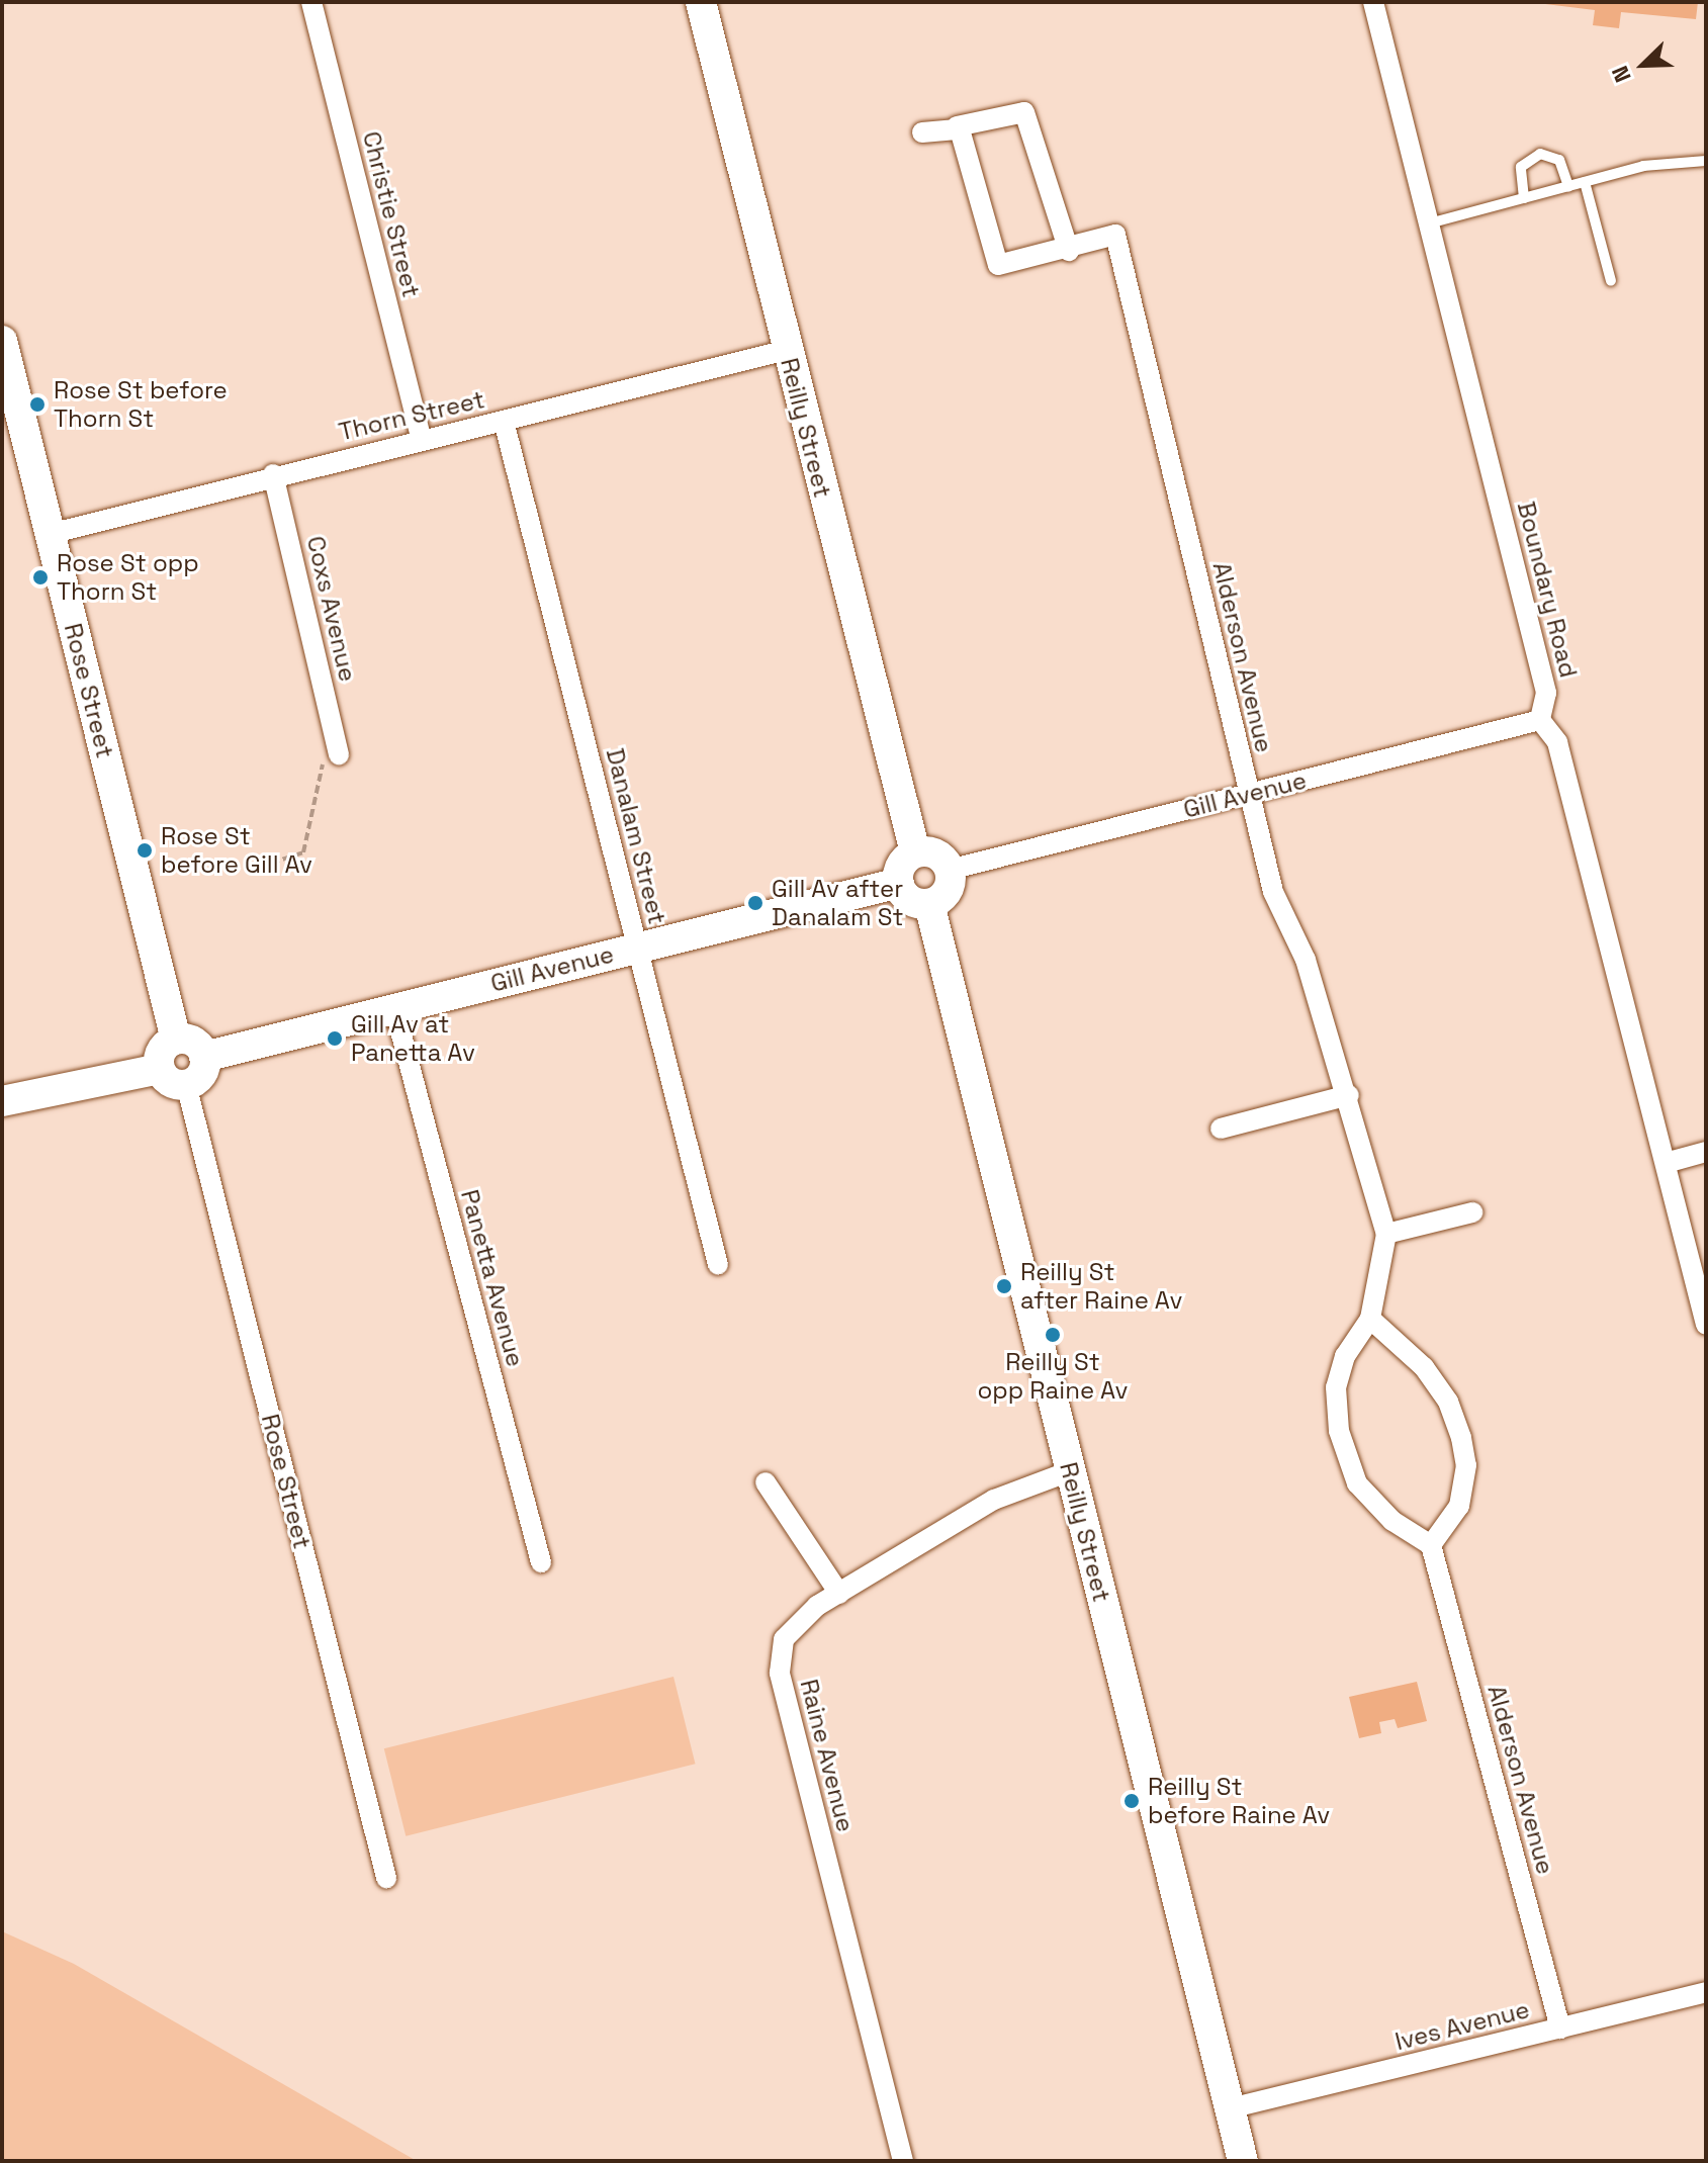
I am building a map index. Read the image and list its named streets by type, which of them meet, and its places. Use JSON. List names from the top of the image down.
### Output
{
  "streets": {
    "main road": ["Reilly Street", "Rose Street", "Gill Avenue"],
    "street": [
      "Christie Street",
      "Thorn Street",
      "Boundary Road",
      "Coxs Avenue",
      "Alderson Avenue",
      "Danalam Street",
      "Panetta Avenue",
      "Raine Avenue",
      "Ives Avenue"
    ]
  },
  "crossings": [
    ["Christie Street", "Thorn Street"],
    ["Thorn Street", "Reilly Street"],
    ["Thorn Street", "Coxs Avenue"],
    ["Thorn Street", "Rose Street"],
    ["Thorn Street", "Danalam Street"],
    ["Reilly Street", "Gill Avenue"],
    ["Reilly Street", "Raine Avenue"],
    ["Reilly Street", "Ives Avenue"],
    ["Boundary Road", "Gill Avenue"],
    ["Alderson Avenue", "Gill Avenue"],
    ["Alderson Avenue", "Ives Avenue"],
    ["Rose Street", "Gill Avenue"],
    ["Gill Avenue", "Danalam Street"],
    ["Gill Avenue", "Panetta Avenue"]
  ],
  "places": [
    "Rose St before Thorn St",
    "Rose St opp Thorn St",
    "Rose St before Gill Av",
    "Gill Av after Danalam St",
    "Gill Av at Panetta Av",
    "Reilly St after Raine Av",
    "Reilly St opp Raine Av",
    "Reilly St before Raine Av"
  ],
  "north": "bottom left"
}
